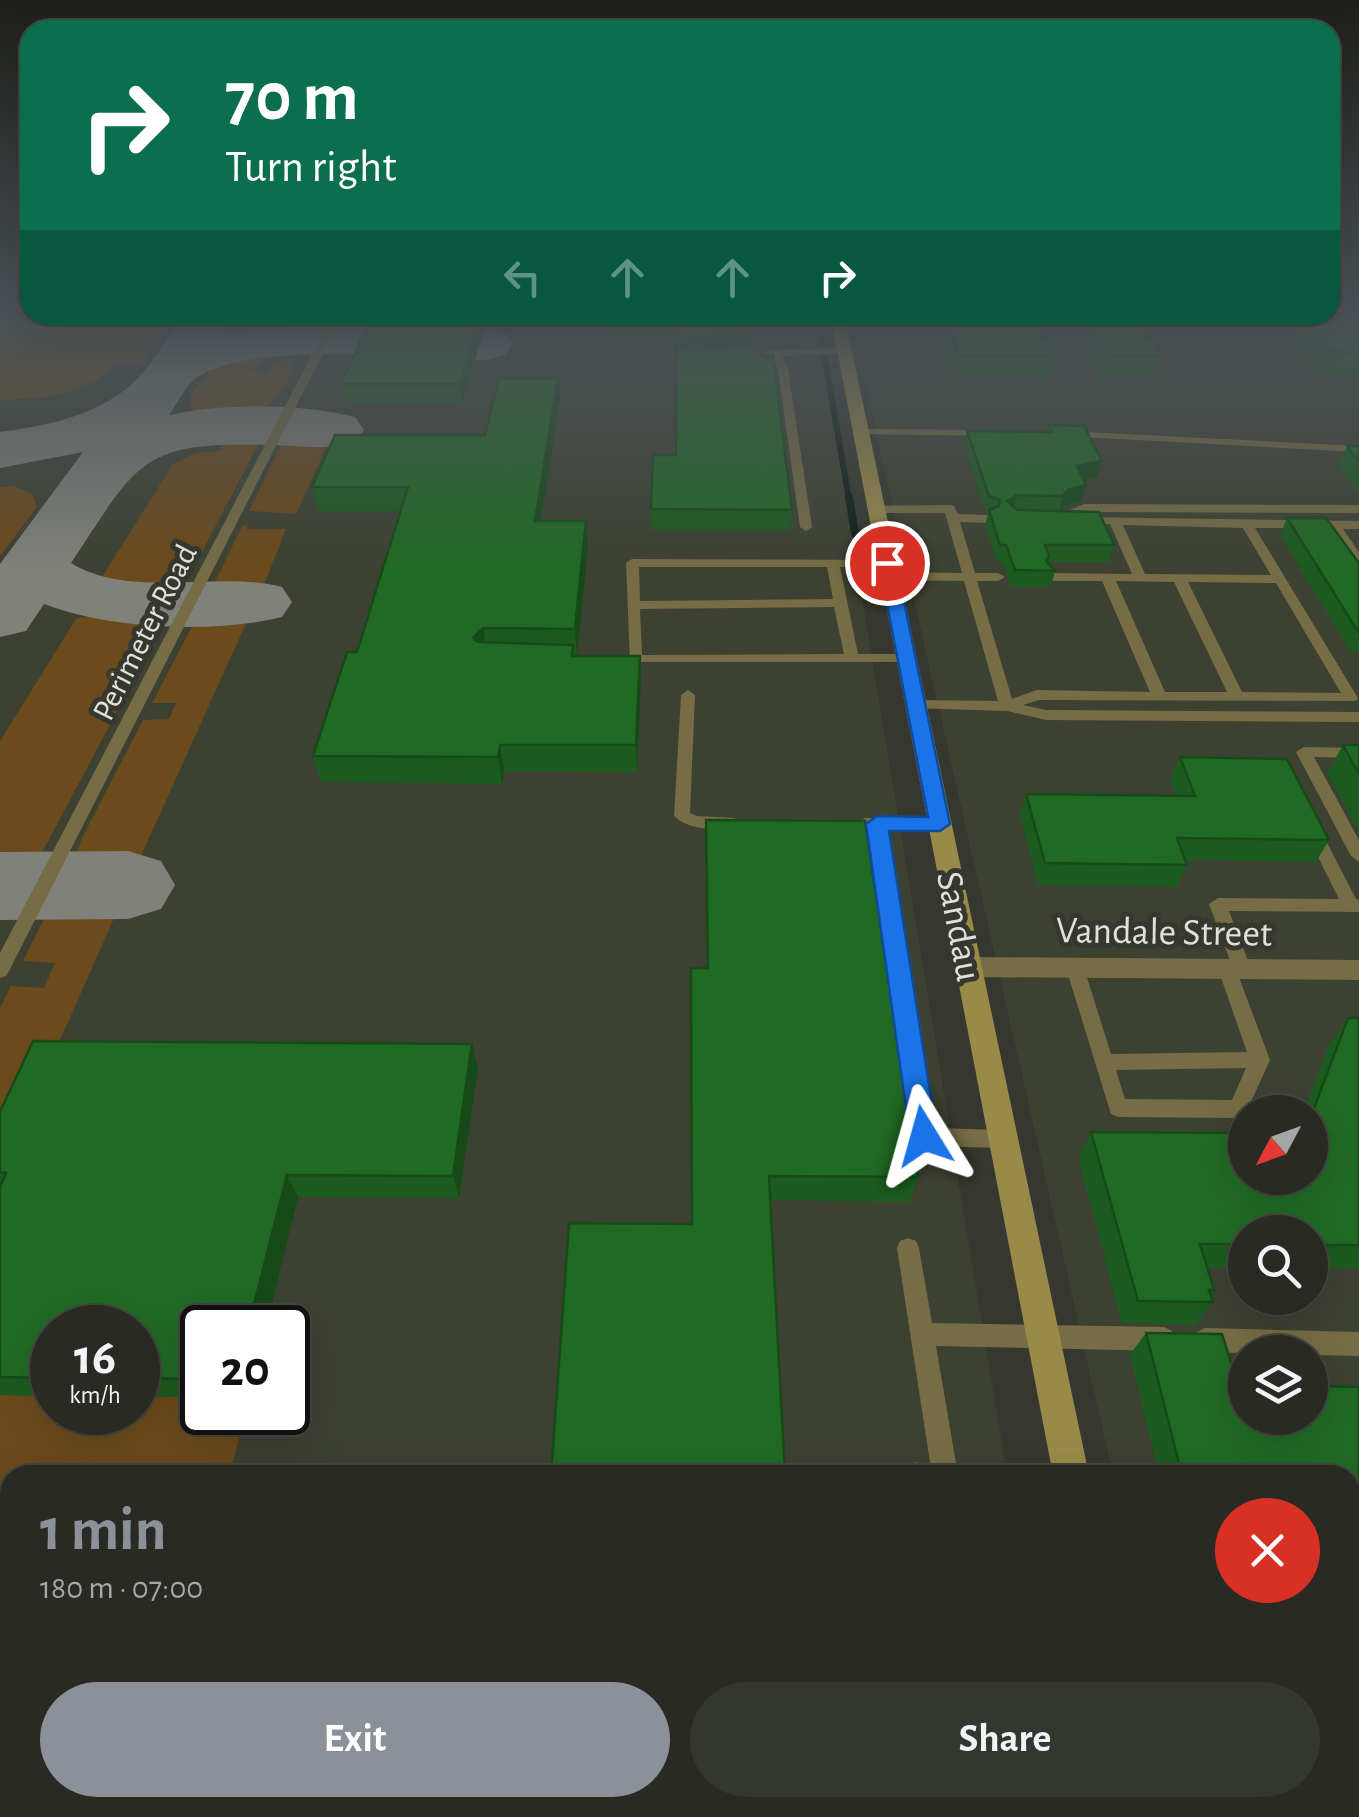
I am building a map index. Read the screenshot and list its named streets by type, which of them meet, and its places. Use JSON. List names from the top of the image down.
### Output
{
  "streets": {
    "street": ["Sandau", "Vandale Street"],
    "lane": ["Perimeter Road"]
  },
  "crossings": [
    ["Sandau", "Vandale Street"]
  ],
  "north": "bottom left",
  "page": {
    "turn": ["70 m", "Turn right"],
    "speed": "16 km/h",
    "limit": "20",
    "heading": ["1 min", "180 m · 07:00"],
    "buttons": ["Exit", "Share"]
  }
}
